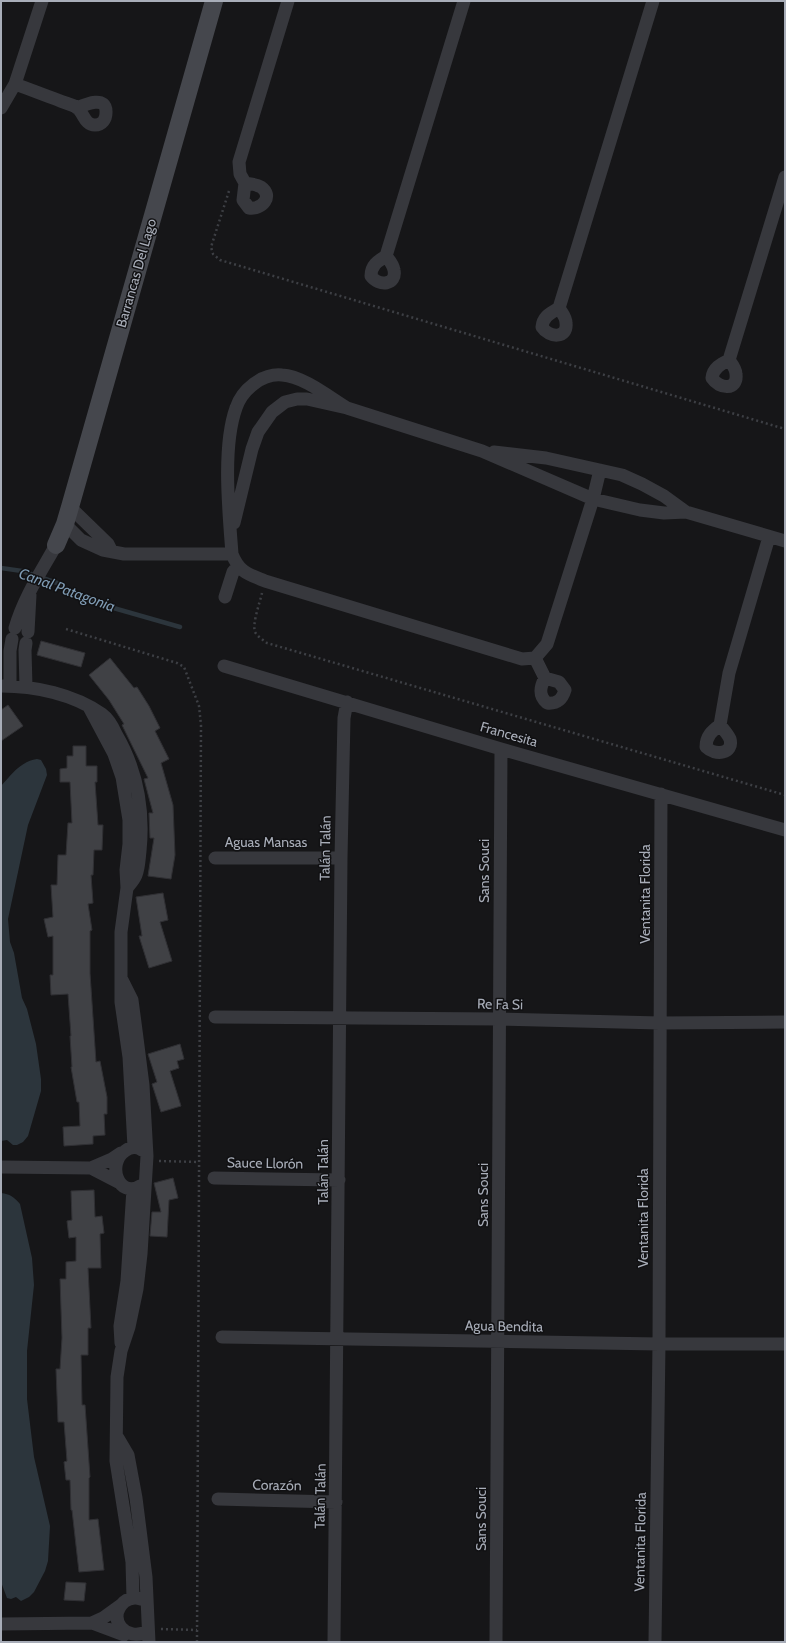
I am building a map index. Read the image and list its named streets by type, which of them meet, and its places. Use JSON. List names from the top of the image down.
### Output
{
  "streets": {
    "street": [
      "Barrancas Del Lago",
      "Francesita",
      "Aguas Mansas",
      "Talán Talán",
      "Sans Souci",
      "Ventanita Florida",
      "Re Fa Si",
      "Sauce Llorón",
      "Agua Bendita",
      "Corazón"
    ]
  },
  "crossings": [
    ["Francesita", "Talán Talán"],
    ["Francesita", "Sans Souci"],
    ["Francesita", "Ventanita Florida"],
    ["Aguas Mansas", "Talán Talán"],
    ["Talán Talán", "Re Fa Si"],
    ["Talán Talán", "Sauce Llorón"],
    ["Talán Talán", "Agua Bendita"],
    ["Talán Talán", "Corazón"],
    ["Sans Souci", "Re Fa Si"],
    ["Sans Souci", "Agua Bendita"],
    ["Ventanita Florida", "Re Fa Si"],
    ["Ventanita Florida", "Agua Bendita"]
  ],
  "water": ["Canal Patagonia"]
}
